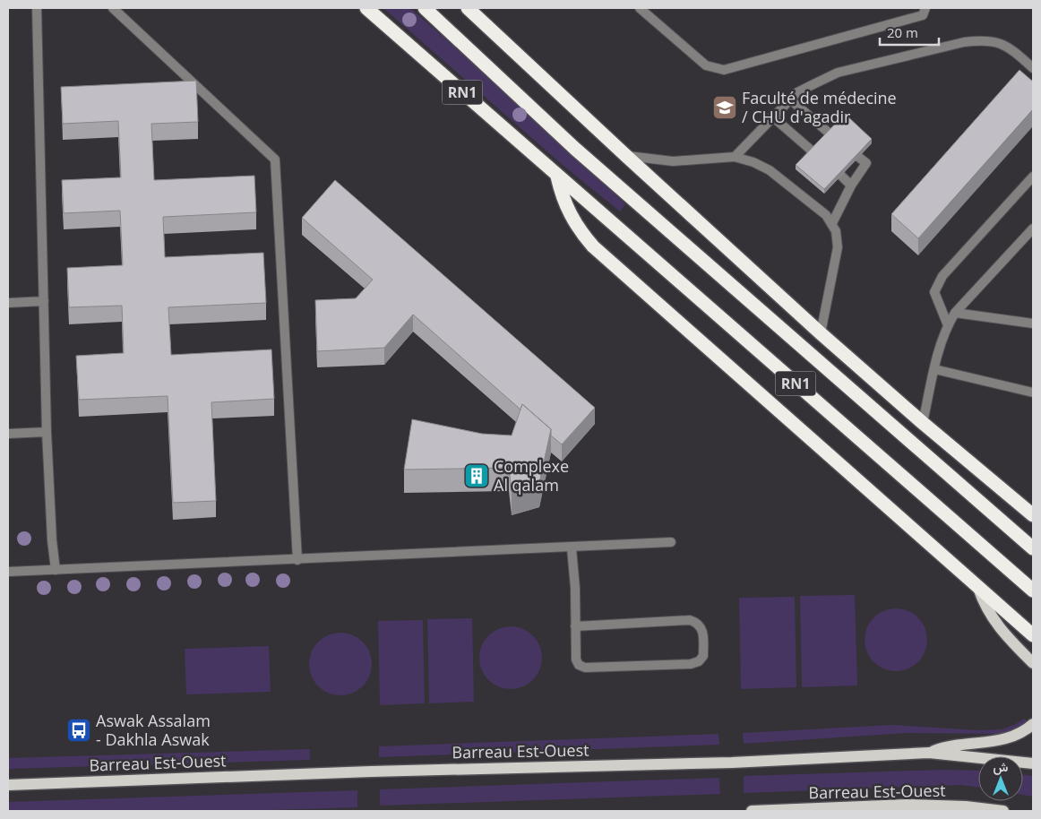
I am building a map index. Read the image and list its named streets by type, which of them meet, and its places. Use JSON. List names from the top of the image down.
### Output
{
  "streets": {
    "highway": ["RN1"],
    "main road": ["Barreau Est-Ouest"]
  },
  "places": {
    "school or university": ["Faculté de médecine / CHU d'agadir"],
    "building": ["Complexe Al qalam"],
    "bus stop": ["Aswak Assalam - Dakhla Aswak"]
  },
  "scale_bar": "20 m",
  "north": "top"
}
